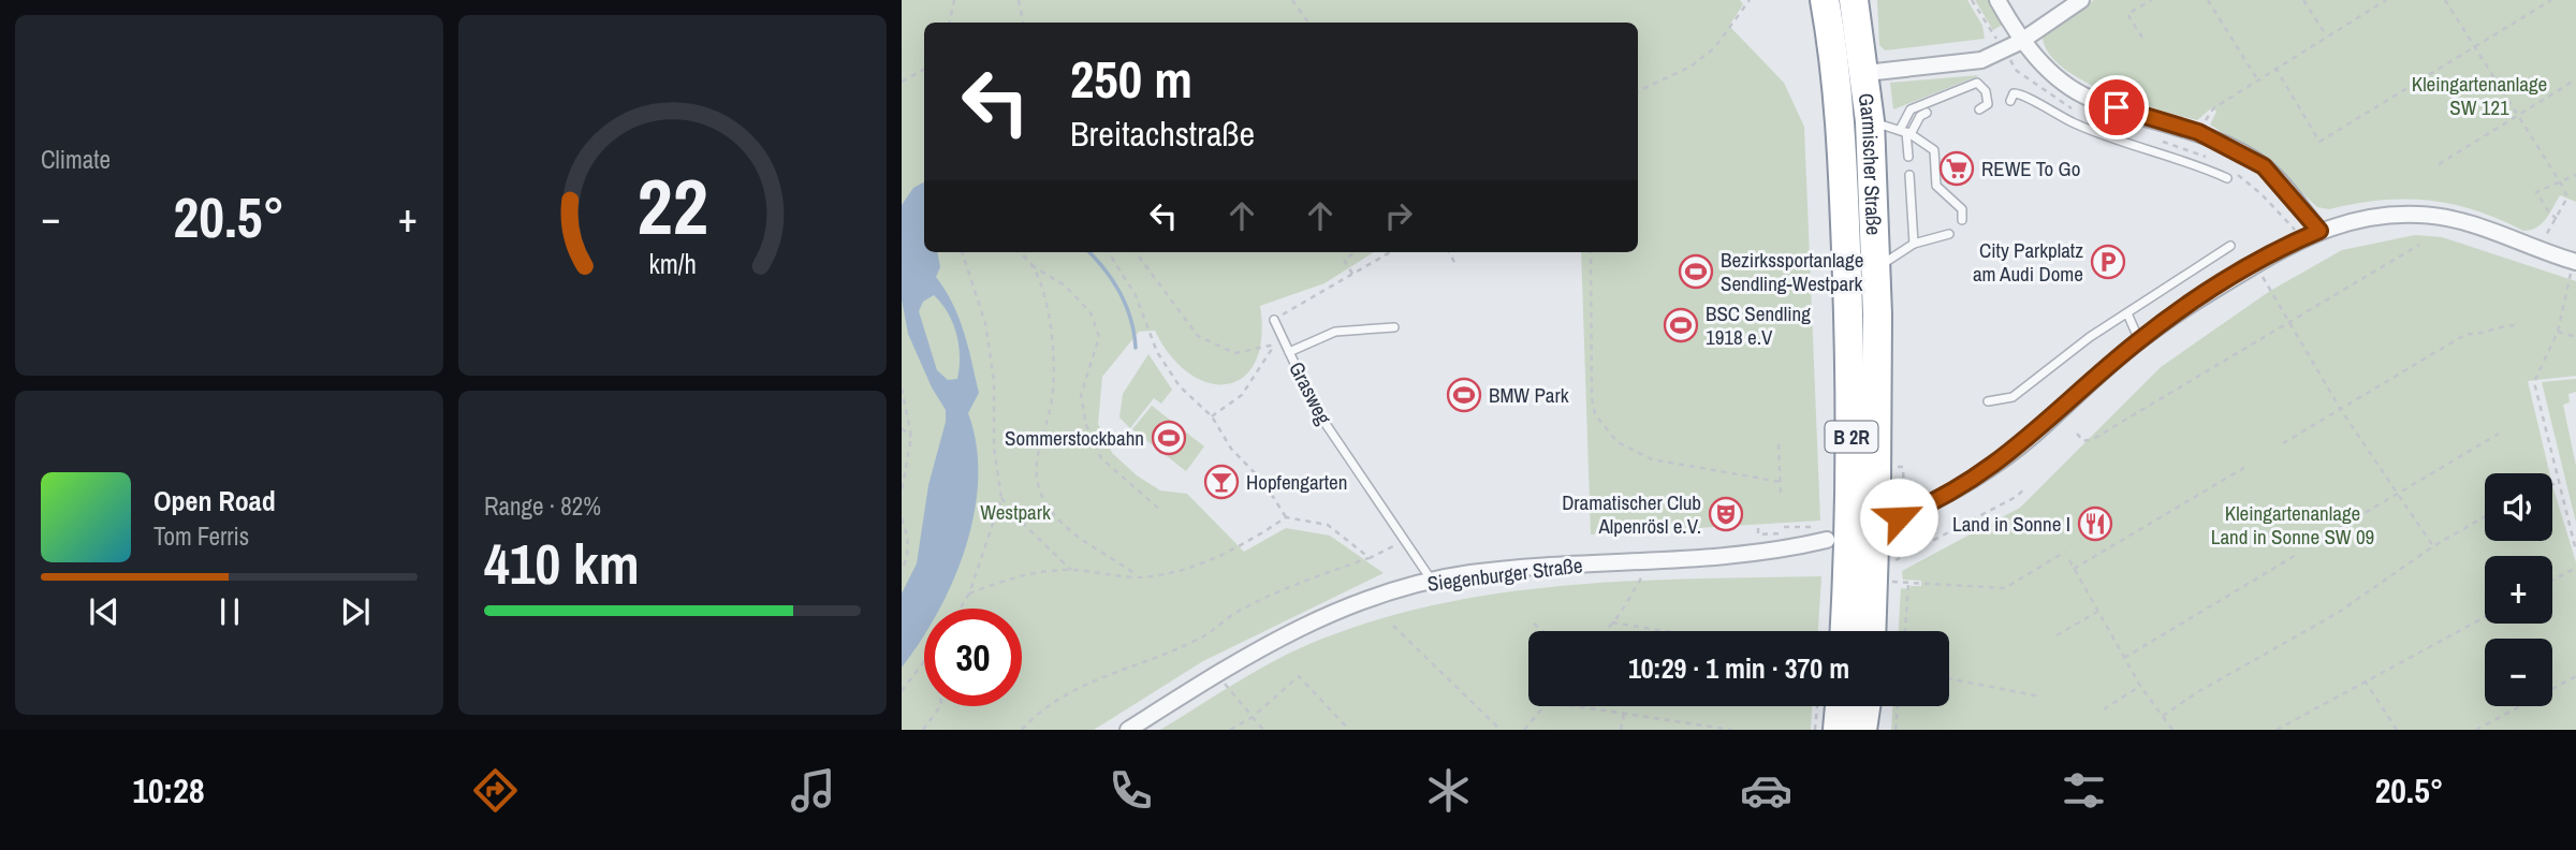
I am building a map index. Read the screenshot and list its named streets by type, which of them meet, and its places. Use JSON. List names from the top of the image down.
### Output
{
  "streets": {
    "highway": ["Garmischer Straße", "B 2R"],
    "street": ["Siegenburger Straße"],
    "lane": ["Grasweg"]
  },
  "crossings": [
    ["Grasweg", "Siegenburger Straße"]
  ],
  "parks": ["Kleingartenanlage SW 121", "Westpark", "Kleingartenanlage Land in Sonne SW 09"],
  "places": {
    "supermarket": ["REWE To Go"],
    "parking": ["City Parkplatz am Audi Dome"],
    "sports": [
      "Bezirkssportanlage Sendling-Westpark",
      "BSC Sendling 1918 e.V",
      "BMW Park",
      "Sommerstockbahn"
    ],
    "bar": ["Hopfengarten"],
    "theatre": ["Dramatischer Club Alpenrösl e.V."],
    "restaurant": ["Land in Sonne I"]
  },
  "page": {
    "tile": [
      "Climate",
      ["Range · 82%", "410 km"]
    ],
    "turn": ["250 m", "Breitachstraße"],
    "heat": ["−", "20.5°", "+"],
    "song": ["Open Road", "Tom Ferris"],
    "map_buttons": ["+", "−"],
    "limit": "30",
    "trip": "10:29 · 1 min · 370 m",
    "tabs": ["10:28", "20.5°"],
    "gauge": ["22", "km/h"]
  }
}
